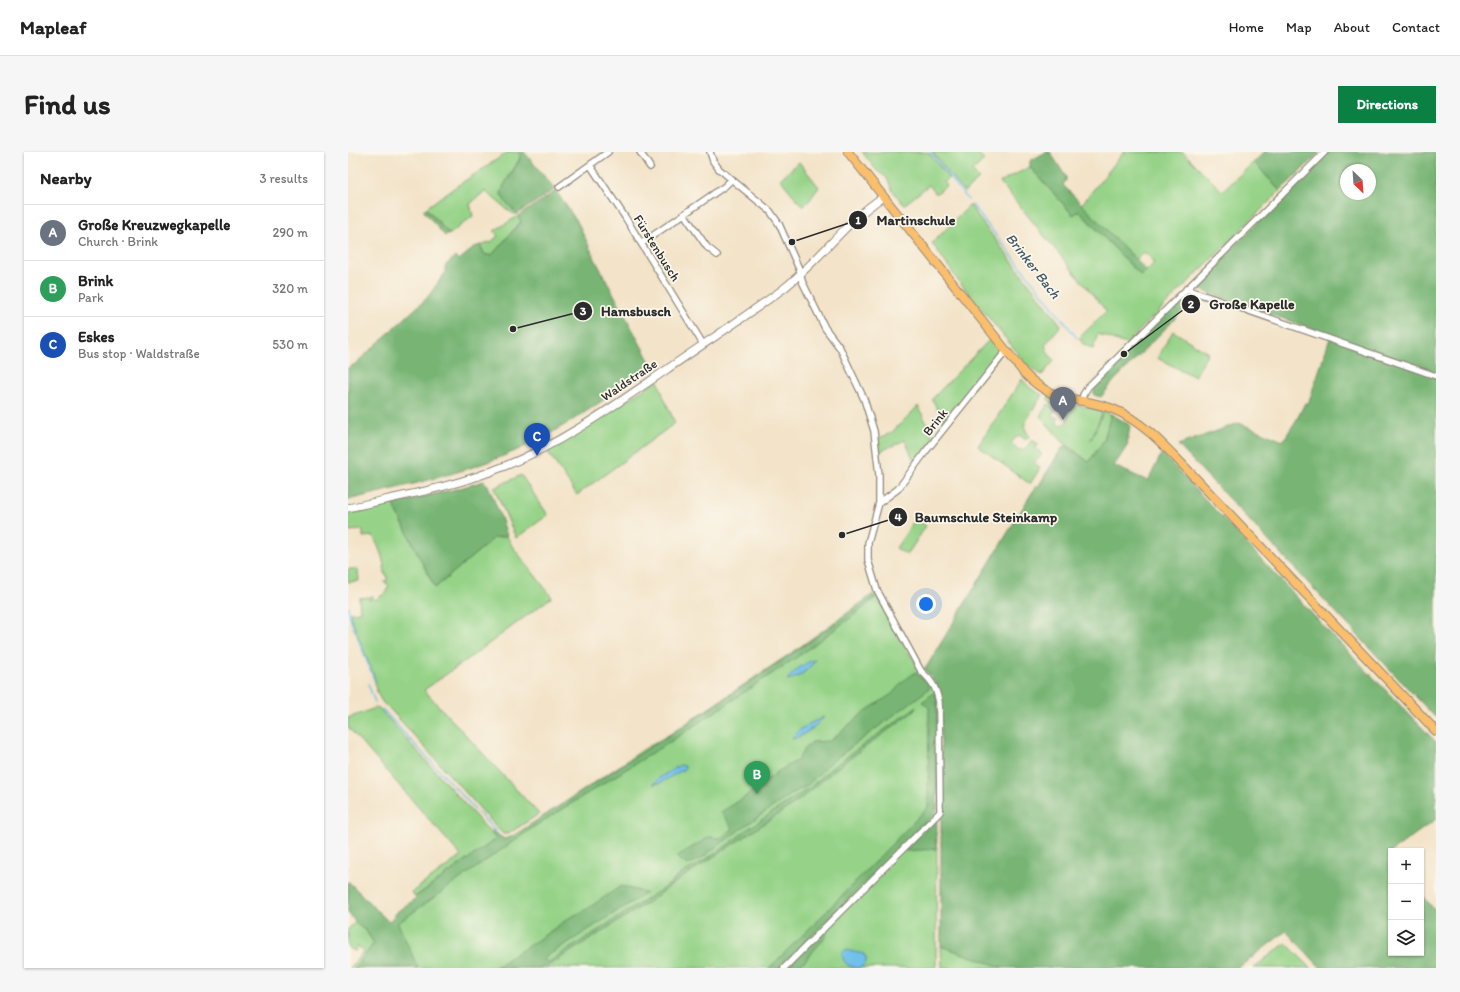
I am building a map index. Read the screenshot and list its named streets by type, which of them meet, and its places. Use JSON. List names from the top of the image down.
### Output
{
  "streets": {
    "street": ["Fürstenbusch", "Waldstraße", "Brink"]
  },
  "crossings": [
    ["Fürstenbusch", "Waldstraße"]
  ],
  "water": ["Brinker Bach"],
  "places": [
    "Martinschule",
    "Hamsbusch",
    "Große Kapelle",
    "Baumschule Steinkamp"
  ],
  "north": "bottom right",
  "page": {
    "header": "Mapleaf",
    "nav": [
      "Home",
      "Map",
      "About",
      "Contact"
    ],
    "buttons": "Directions",
    "title": "Find us",
    "heading": ["Nearby", "3 results"],
    "list": [
      {
        "mark": "A",
        "name": "Große Kreuzwegkapelle",
        "note": "Church · Brink",
        "value": "290 m"
      },
      {
        "mark": "B",
        "name": "Brink",
        "note": "Park",
        "value": "320 m"
      },
      {
        "mark": "C",
        "name": "Eskes",
        "note": "Bus stop · Waldstraße",
        "value": "530 m"
      }
    ],
    "pins": ["A", "C", "B"],
    "map_buttons": ["+", "−"]
  }
}
